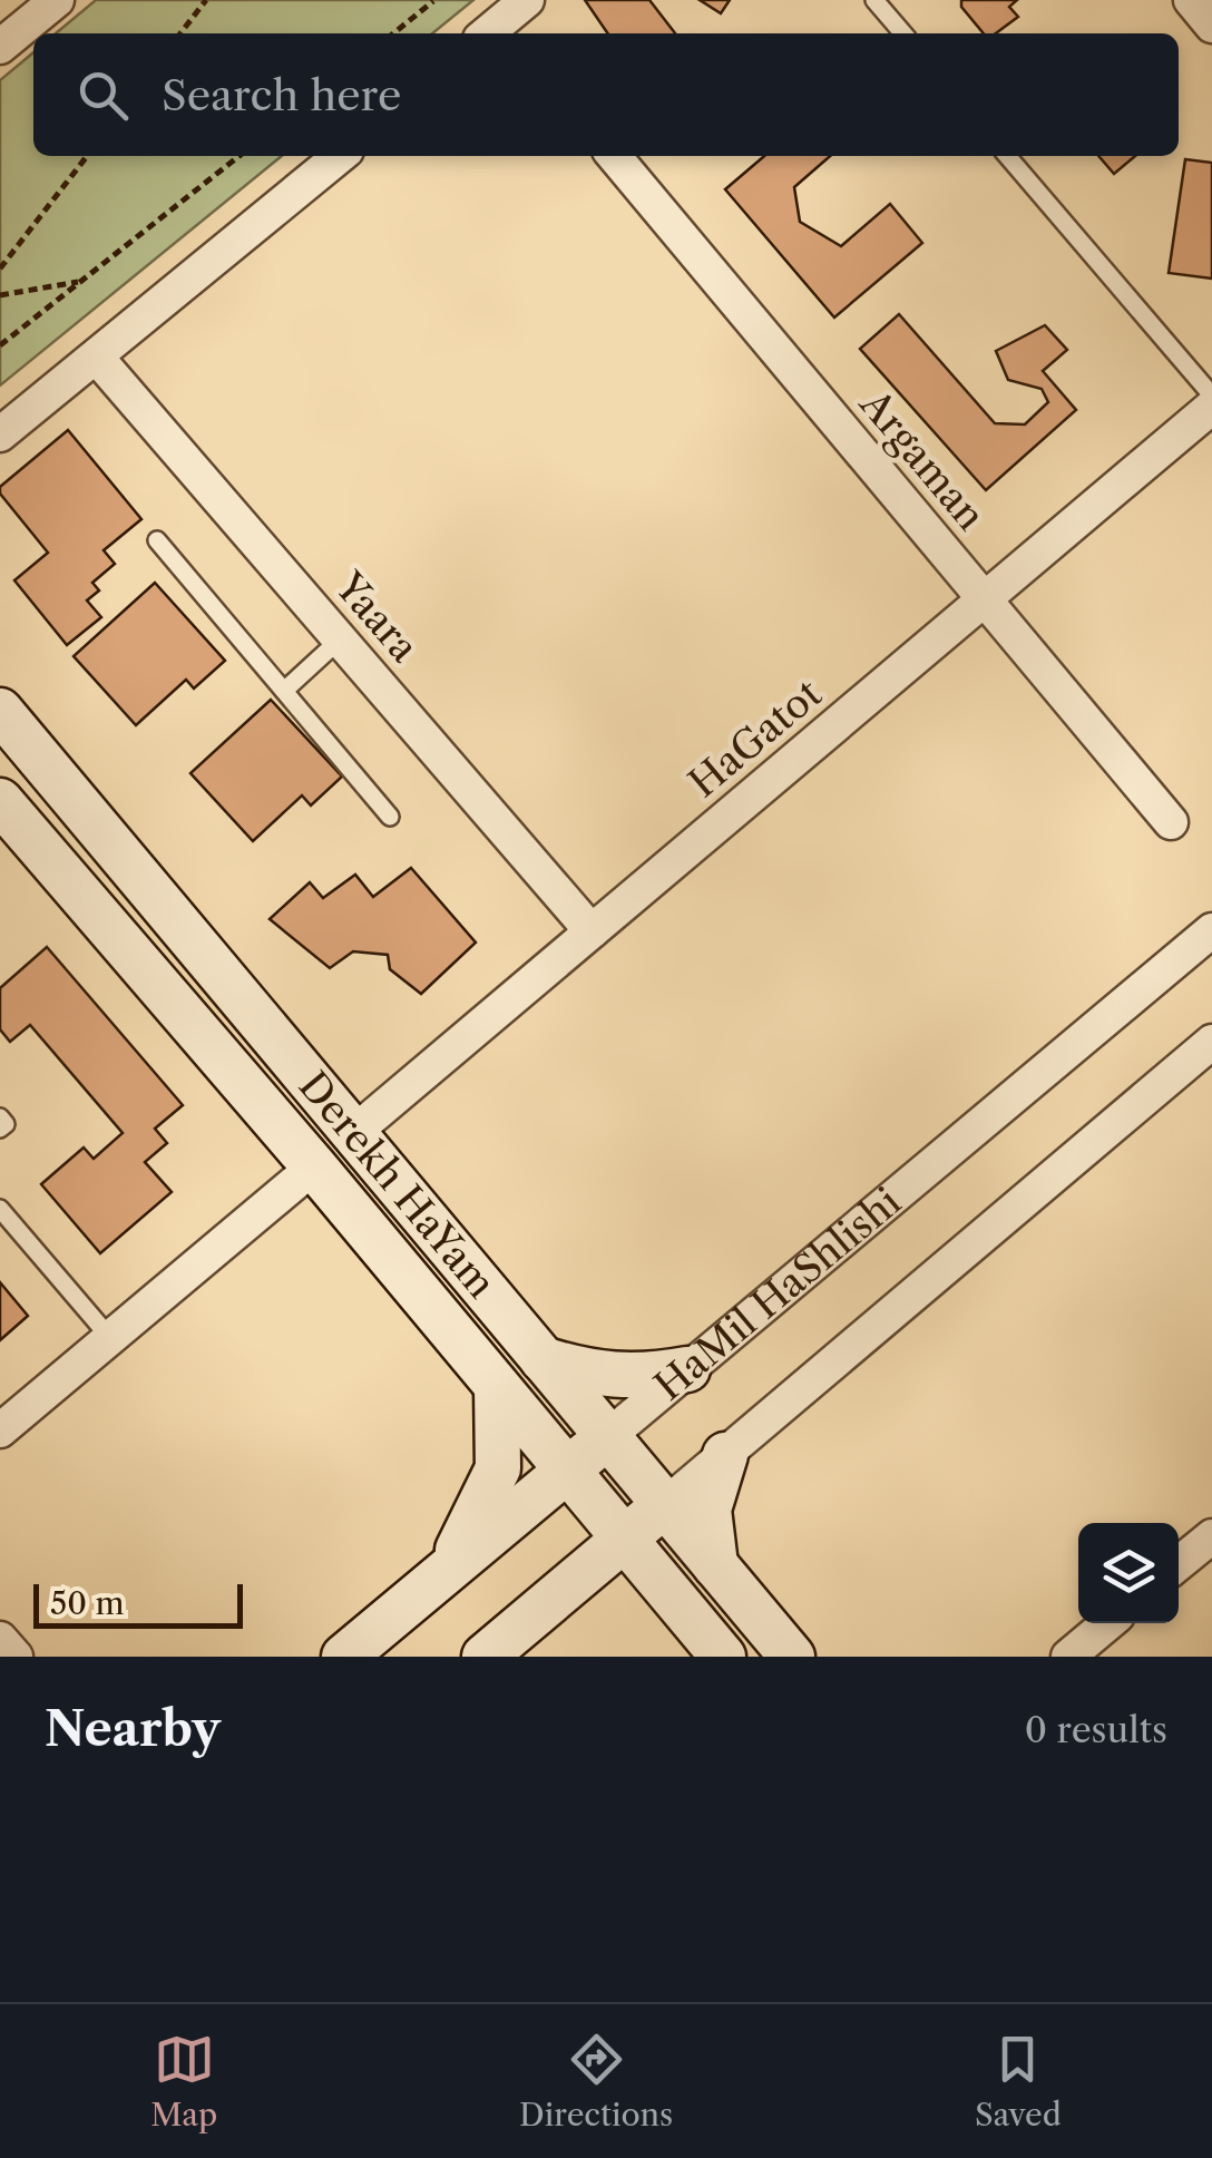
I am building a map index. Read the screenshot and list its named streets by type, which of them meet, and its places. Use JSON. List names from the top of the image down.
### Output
{
  "streets": {
    "street": [
      "Argaman",
      "Yaara",
      "HaGatot",
      "Derekh HaYam",
      "HaMil HaShlishi"
    ]
  },
  "crossings": [
    ["Argaman", "HaGatot"],
    ["Yaara", "HaGatot"],
    ["HaGatot", "Derekh HaYam"],
    ["Derekh HaYam", "HaMil HaShlishi"]
  ],
  "scale_bar": "50 m",
  "page": {
    "search": "Search here",
    "scale": "50 m",
    "heading": ["Nearby", "0 results"],
    "nav": ["Map", "Directions", "Saved"]
  }
}
